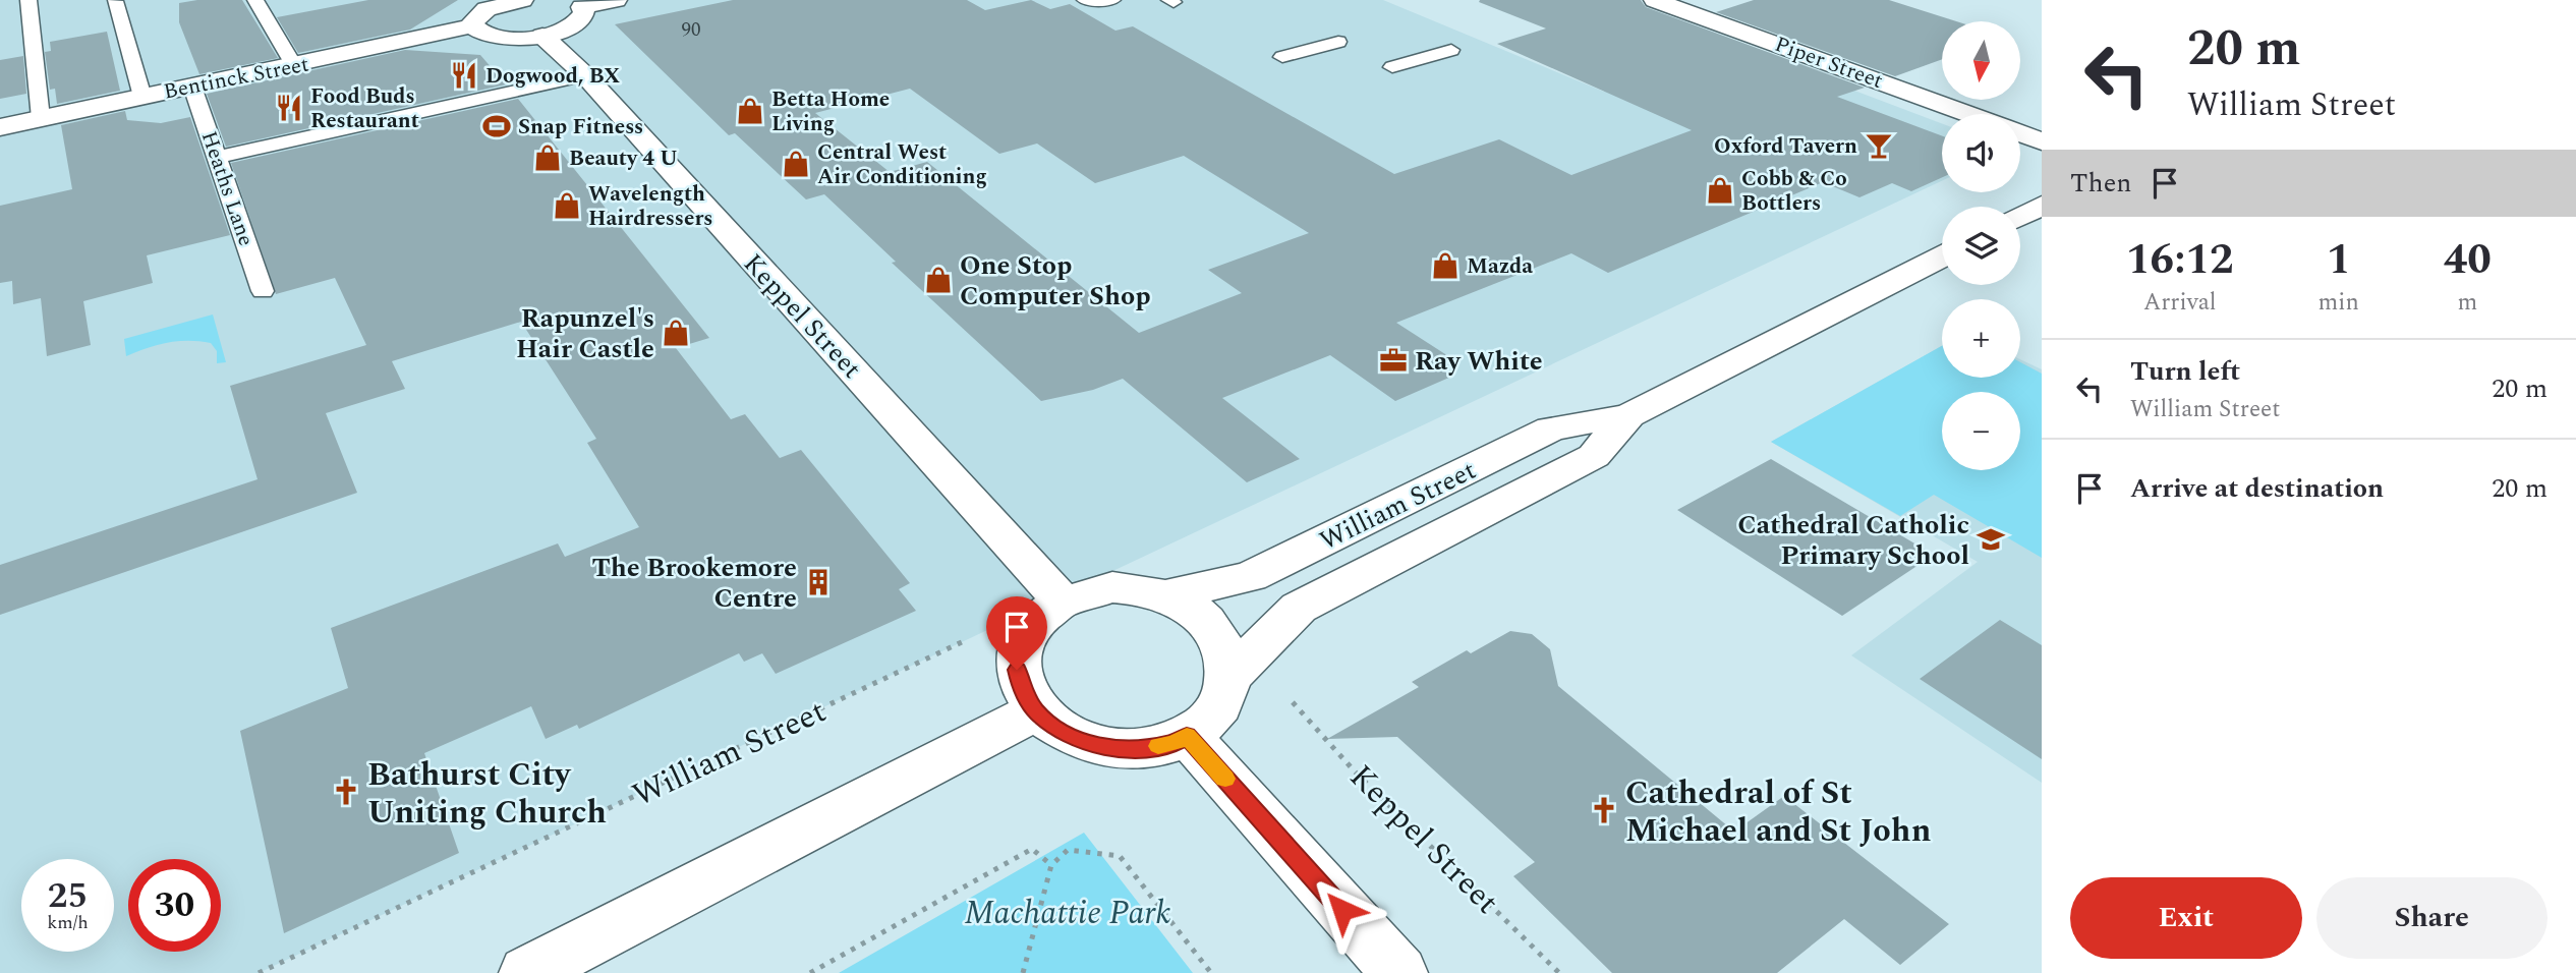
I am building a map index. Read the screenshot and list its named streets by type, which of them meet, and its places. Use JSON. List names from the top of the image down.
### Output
{
  "streets": {
    "street": [
      "Piper Street",
      "Bentinck Street",
      "Keppel Street",
      "William Street"
    ],
    "lane": ["Heaths Lane"]
  },
  "crossings": [
    ["Bentinck Street", "Heaths Lane"],
    ["Keppel Street", "William Street"]
  ],
  "parks": ["Machattie Park"],
  "places": {
    "restaurant": ["Dogwood, BX", "Food Buds Restaurant"],
    "shop": [
      "Betta Home Living",
      "Beauty 4 U",
      "Central West Air Conditioning",
      "Cobb & Co Bottlers",
      "Wavelength Hairdressers",
      "Mazda",
      "One Stop Computer Shop",
      "Rapunzel's Hair Castle"
    ],
    "sports": ["Snap Fitness"],
    "bar": ["Oxford Tavern"],
    "office": ["Ray White"],
    "school or university": ["Cathedral Catholic Primary School"],
    "building": ["The Brookemore Centre"],
    "church": ["Bathurst City Uniting Church", "Cathedral of St Michael and St John"]
  },
  "house_numbers": ["90"],
  "north": "bottom",
  "page": {
    "turn": ["20 m", "William Street"],
    "map_buttons": ["+", "−"],
    "then": "Then",
    "eta": [
      "16:12",
      "Arrival",
      "1",
      "min",
      "40",
      "m"
    ],
    "list": [
      {
        "name": "Turn left",
        "note": "William Street",
        "value": "20 m"
      },
      {
        "name": "Arrive at destination",
        "value": "20 m"
      }
    ],
    "speed": "25 km/h",
    "limit": "30",
    "buttons": ["Exit", "Share"]
  }
}
